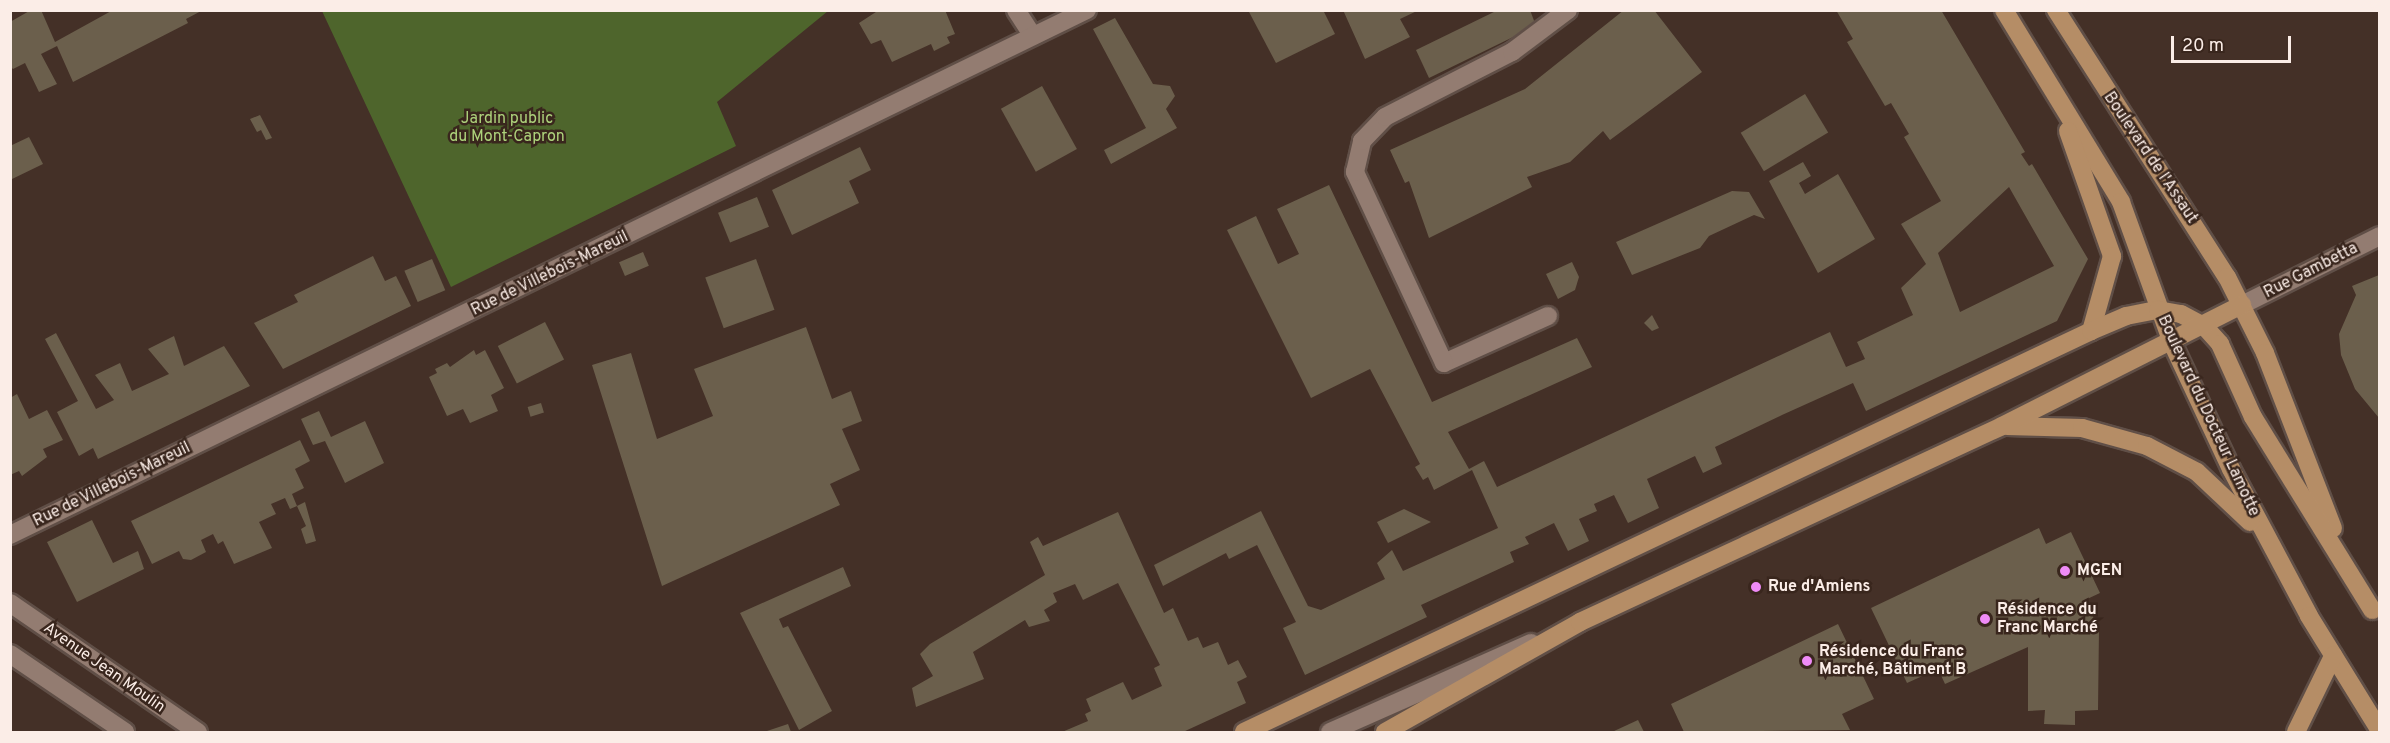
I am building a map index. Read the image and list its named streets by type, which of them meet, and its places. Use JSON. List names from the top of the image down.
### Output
{
  "streets": {
    "main road": ["Boulevard de l'Assaut", "Boulevard du Docteur Lamotte"],
    "street": ["Rue Gambetta", "Rue de Villebois-Mareuil", "Avenue Jean Moulin"]
  },
  "crossings": [
    ["Boulevard de l'Assaut", "Rue Gambetta"]
  ],
  "parks": ["Jardin public du Mont-Capron"],
  "places": [
    "MGEN",
    "Rue d'Amiens",
    "Résidence du Franc Marché",
    "Résidence du Franc Marché, Bâtiment B"
  ],
  "scale_bar": "20 m"
}
